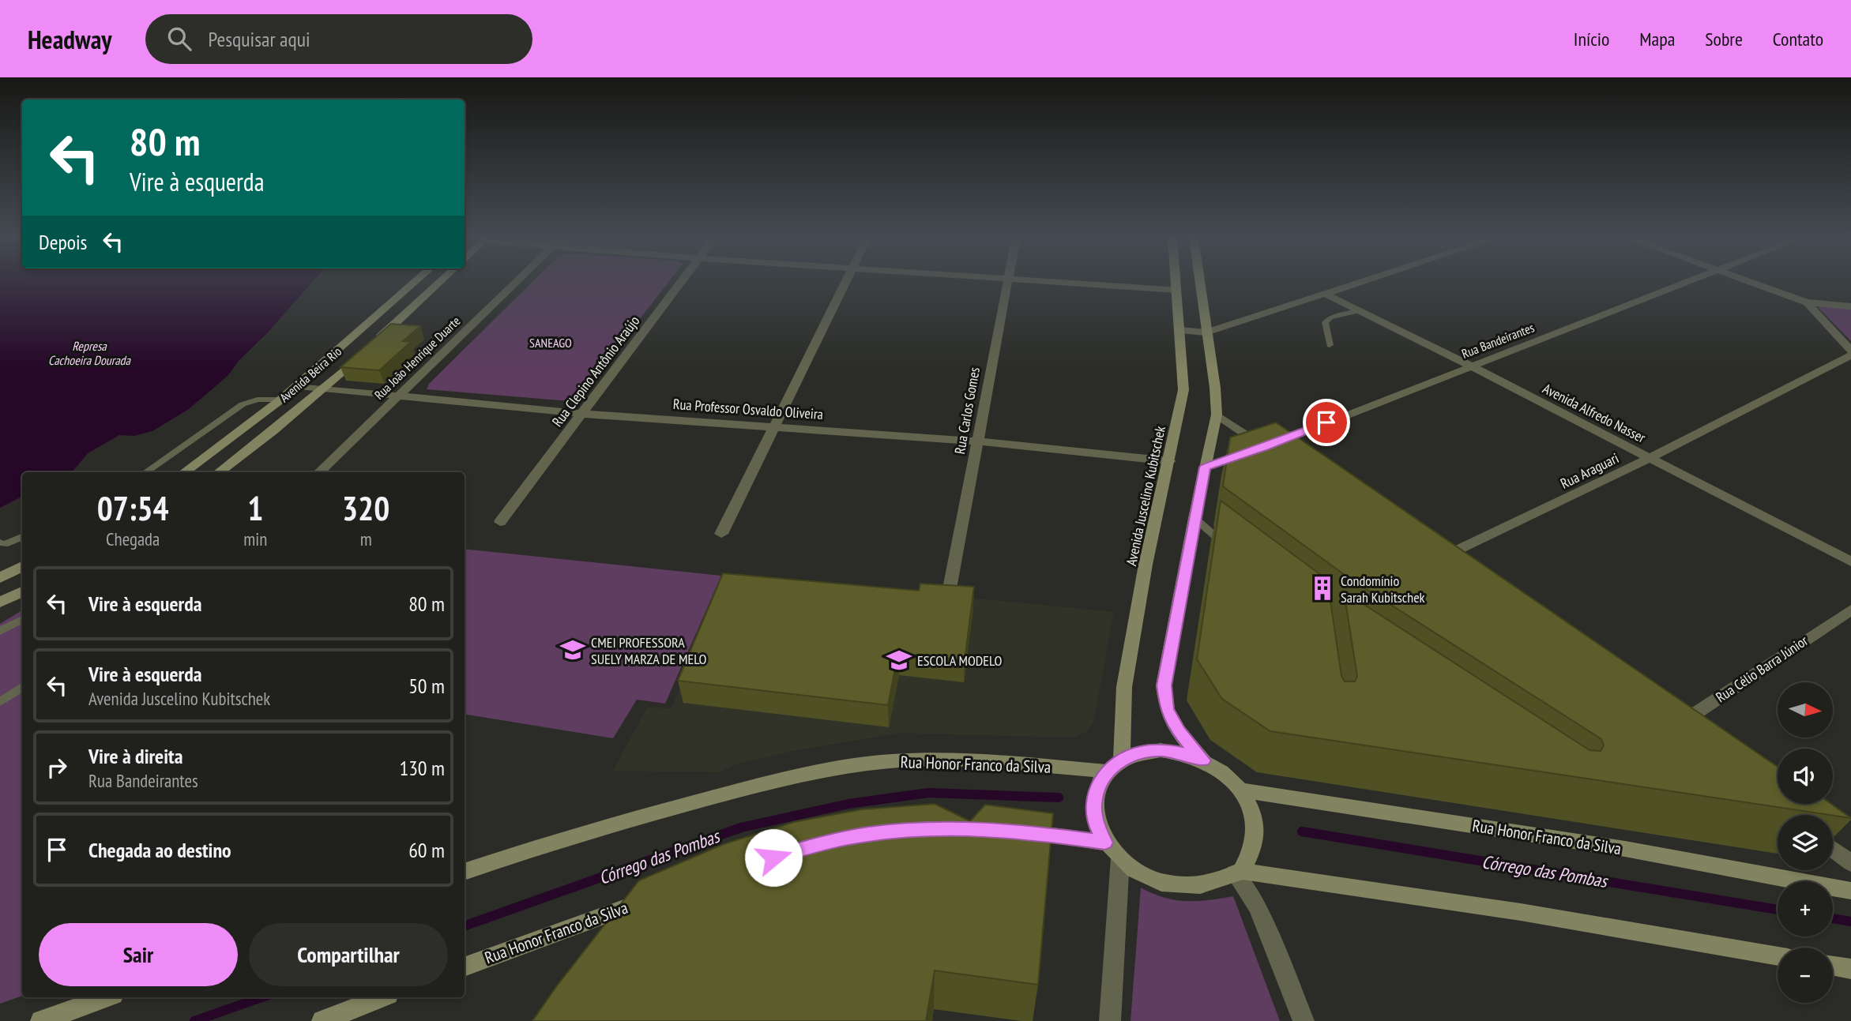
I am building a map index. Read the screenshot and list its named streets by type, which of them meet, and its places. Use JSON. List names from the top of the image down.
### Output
{
  "streets": {
    "street": [
      "Rua Bandeirantes",
      "Rua João Henrique Duarte",
      "Rua Clepino Antônio Araújo",
      "Avenida Beira Rio",
      "Rua Professor Osvaldo Oliveira",
      "Rua Carlos Gomes",
      "Avenida Alfredo Nasser",
      "Rua Araguari",
      "Avenida Juscelino Kubitschek",
      "Rua Célio Barra Júnior",
      "Rua Honor Franco da Silva"
    ]
  },
  "crossings": [
    ["Rua Bandeirantes", "Avenida Alfredo Nasser"],
    ["Rua Bandeirantes", "Avenida Juscelino Kubitschek"],
    ["Rua João Henrique Duarte", "Rua Professor Osvaldo Oliveira"],
    ["Rua Clepino Antônio Araújo", "Rua Professor Osvaldo Oliveira"],
    ["Avenida Beira Rio", "Rua Professor Osvaldo Oliveira"],
    ["Rua Professor Osvaldo Oliveira", "Rua Carlos Gomes"],
    ["Rua Professor Osvaldo Oliveira", "Avenida Juscelino Kubitschek"],
    ["Avenida Alfredo Nasser", "Rua Araguari"],
    ["Avenida Juscelino Kubitschek", "Rua Honor Franco da Silva"]
  ],
  "water": ["Represa Cachoeira Dourada", "Córrego das Pombas"],
  "parks": ["SANEAGO"],
  "places": {
    "building": ["Condomínio Sarah Kubitschek"],
    "school or university": ["CMEI PROFESSORA SUELY MARZA DE MELO", "ESCOLA MODELO"]
  },
  "north": "right",
  "page": {
    "header": "Headway",
    "search": "Pesquisar aqui",
    "nav": [
      "Início",
      "Mapa",
      "Sobre",
      "Contato"
    ],
    "turn": ["80 m", "Vire à esquerda"],
    "then": "Depois",
    "eta": [
      "07:54",
      "Chegada",
      "1",
      "min",
      "320",
      "m"
    ],
    "list": [
      {
        "name": "Vire à esquerda",
        "value": "80 m"
      },
      {
        "name": "Vire à esquerda",
        "note": "Avenida Juscelino Kubitschek",
        "value": "50 m"
      },
      {
        "name": "Vire à direita",
        "note": "Rua Bandeirantes",
        "value": "130 m"
      },
      {
        "name": "Chegada ao destino",
        "value": "60 m"
      }
    ],
    "map_buttons": ["+", "−"],
    "buttons": ["Sair", "Compartilhar"]
  }
}
